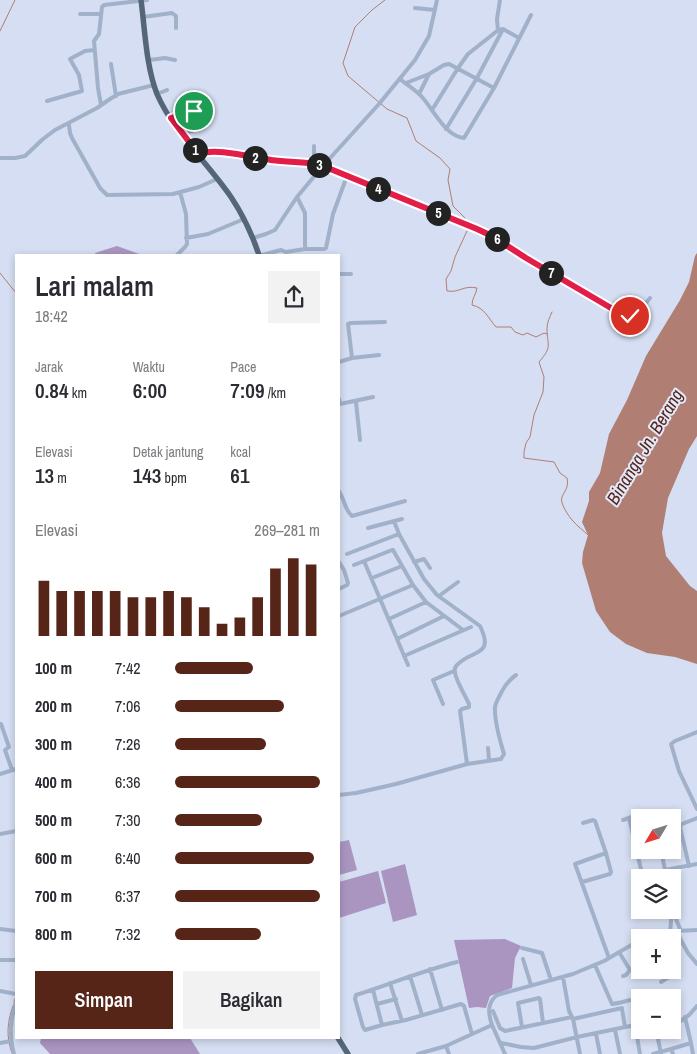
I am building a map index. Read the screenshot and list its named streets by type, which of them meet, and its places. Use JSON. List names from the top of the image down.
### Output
{
  "water": ["Binanga Jn. Berang"],
  "north": "bottom left",
  "page": {
    "pins": [
      "1",
      "2",
      "3",
      "4",
      "5",
      "6",
      "7"
    ],
    "heading": ["Lari malam", "18:42"],
    "stats": [
      ["Jarak", "0.84 km"],
      ["Waktu", "6:00"],
      ["Pace", "7:09 /km"],
      ["Elevasi", "13 m"],
      ["Detak jantung", "143 bpm"],
      ["kcal", "61"]
    ],
    "chart": ["Elevasi", "269–281 m"],
    "list": [
      {
        "name": "100 m",
        "note": "7:42"
      },
      {
        "name": "200 m",
        "note": "7:06"
      },
      {
        "name": "300 m",
        "note": "7:26"
      },
      {
        "name": "400 m",
        "note": "6:36"
      },
      {
        "name": "500 m",
        "note": "7:30"
      },
      {
        "name": "600 m",
        "note": "6:40"
      },
      {
        "name": "700 m",
        "note": "6:37"
      },
      {
        "name": "800 m",
        "note": "7:32"
      }
    ],
    "map_buttons": ["+", "−"],
    "buttons": ["Simpan", "Bagikan"]
  }
}
